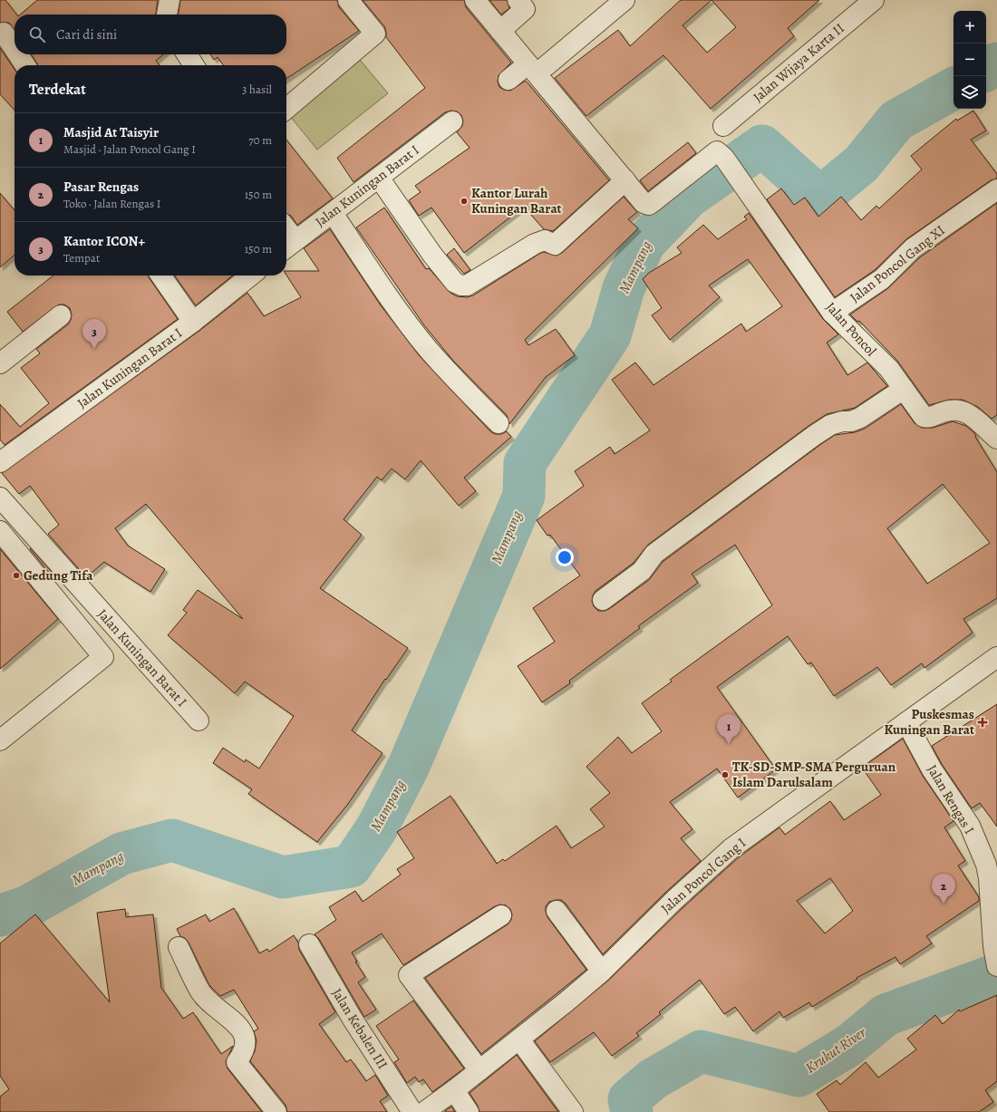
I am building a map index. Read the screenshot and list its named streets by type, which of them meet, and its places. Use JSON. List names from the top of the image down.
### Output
{
  "streets": {
    "street": [
      "Jalan Wijaya Karta II",
      "Jalan Kuningan Barat I",
      "Jalan Poncol Gang XI",
      "Jalan Poncol",
      "Jalan Rengas I",
      "Jalan Poncol Gang I",
      "Jalan Kebalen III"
    ]
  },
  "crossings": [
    ["Jalan Poncol Gang XI", "Jalan Poncol"],
    ["Jalan Rengas I", "Jalan Poncol Gang I"]
  ],
  "water": ["Mampang", "Krukut River"],
  "places": {
    "other": ["Kantor Lurah Kuningan Barat", "Gedung Tifa", "TK-SD-SMP-SMA Perguruan Islam Darulsalam"],
    "health": ["Puskesmas Kuningan Barat"]
  },
  "page": {
    "map_buttons": ["+", "−"],
    "search": "Cari di sini",
    "heading": ["Terdekat", "3 hasil"],
    "list": [
      {
        "mark": "1",
        "name": "Masjid At Taisyir",
        "note": "Masjid · Jalan Poncol Gang I",
        "value": "70 m"
      },
      {
        "mark": "2",
        "name": "Pasar Rengas",
        "note": "Toko · Jalan Rengas I",
        "value": "150 m"
      },
      {
        "mark": "3",
        "name": "Kantor ICON+",
        "note": "Tempat",
        "value": "150 m"
      }
    ],
    "pins": ["3", "1", "2"]
  }
}
